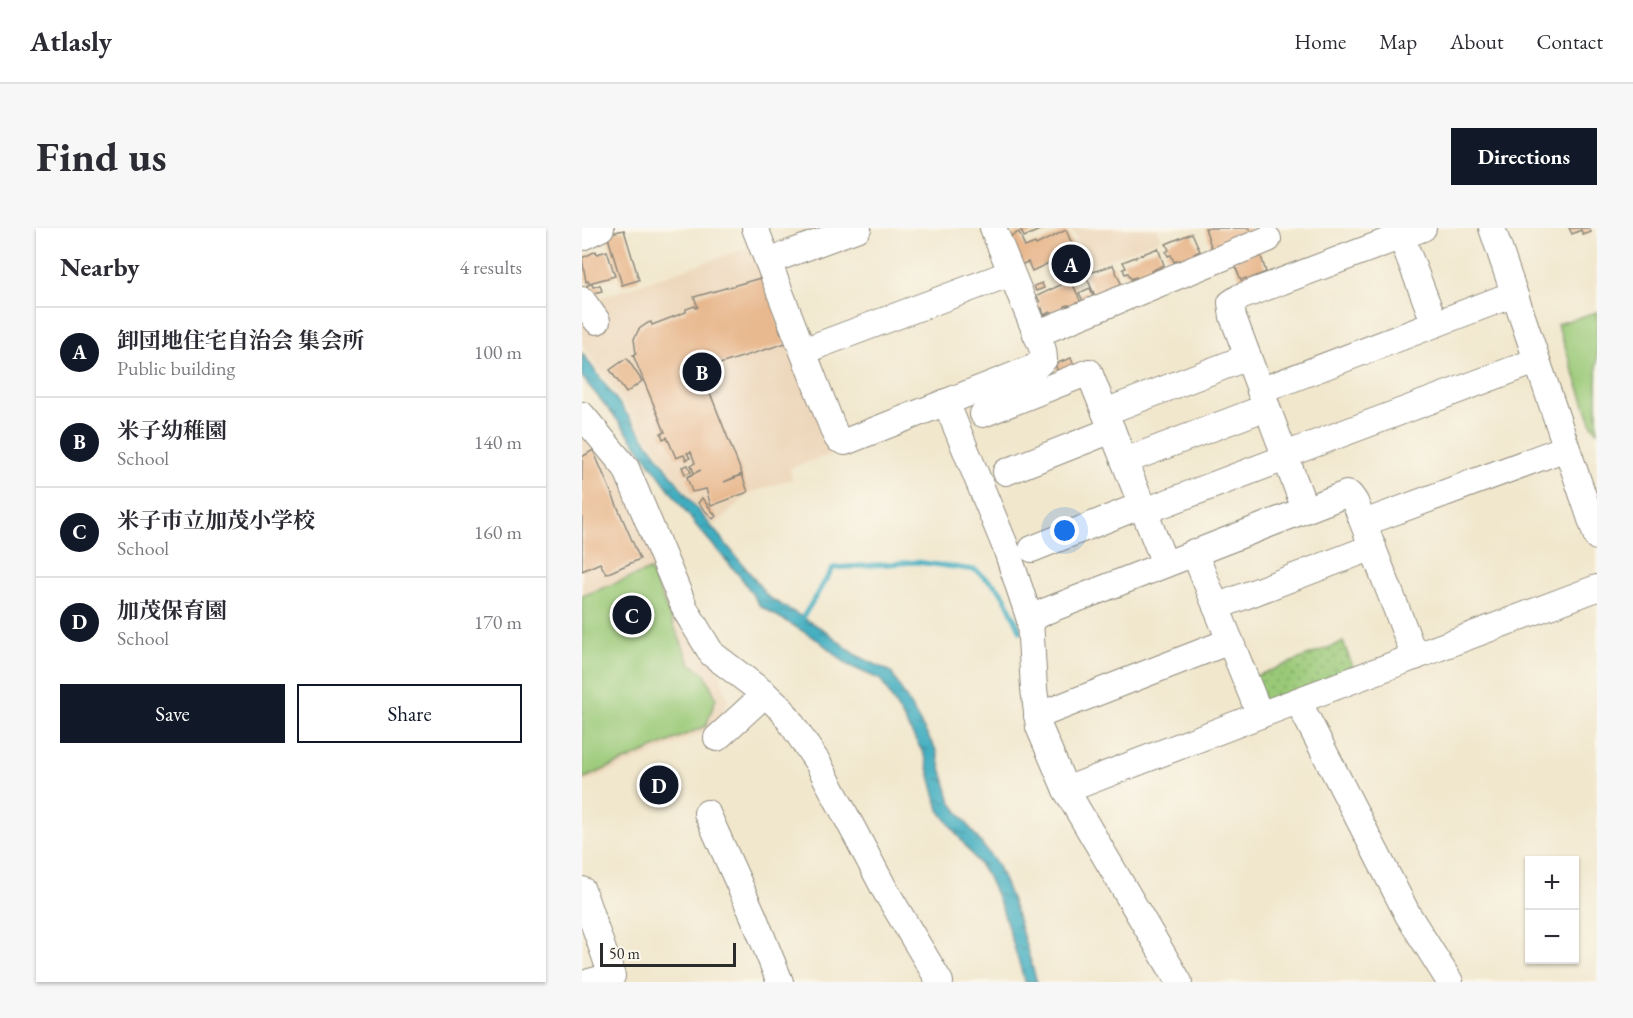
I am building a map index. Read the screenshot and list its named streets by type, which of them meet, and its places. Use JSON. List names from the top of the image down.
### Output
{
  "scale_bar": "50 m",
  "page": {
    "header": "Atlasly",
    "nav": [
      "Home",
      "Map",
      "About",
      "Contact"
    ],
    "buttons": [
      "Directions",
      ["Save", "Share"]
    ],
    "title": "Find us",
    "heading": ["Nearby", "4 results"],
    "pins": [
      "A",
      "B",
      "C",
      "D"
    ],
    "list": [
      {
        "mark": "A",
        "name": "卸団地住宅自治会 集会所",
        "note": "Public building",
        "value": "100 m"
      },
      {
        "mark": "B",
        "name": "米子幼稚園",
        "note": "School",
        "value": "140 m"
      },
      {
        "mark": "C",
        "name": "米子市立加茂小学校",
        "note": "School",
        "value": "160 m"
      },
      {
        "mark": "D",
        "name": "加茂保育園",
        "note": "School",
        "value": "170 m"
      }
    ],
    "map_buttons": ["+", "−"],
    "scale": "50 m"
  }
}
